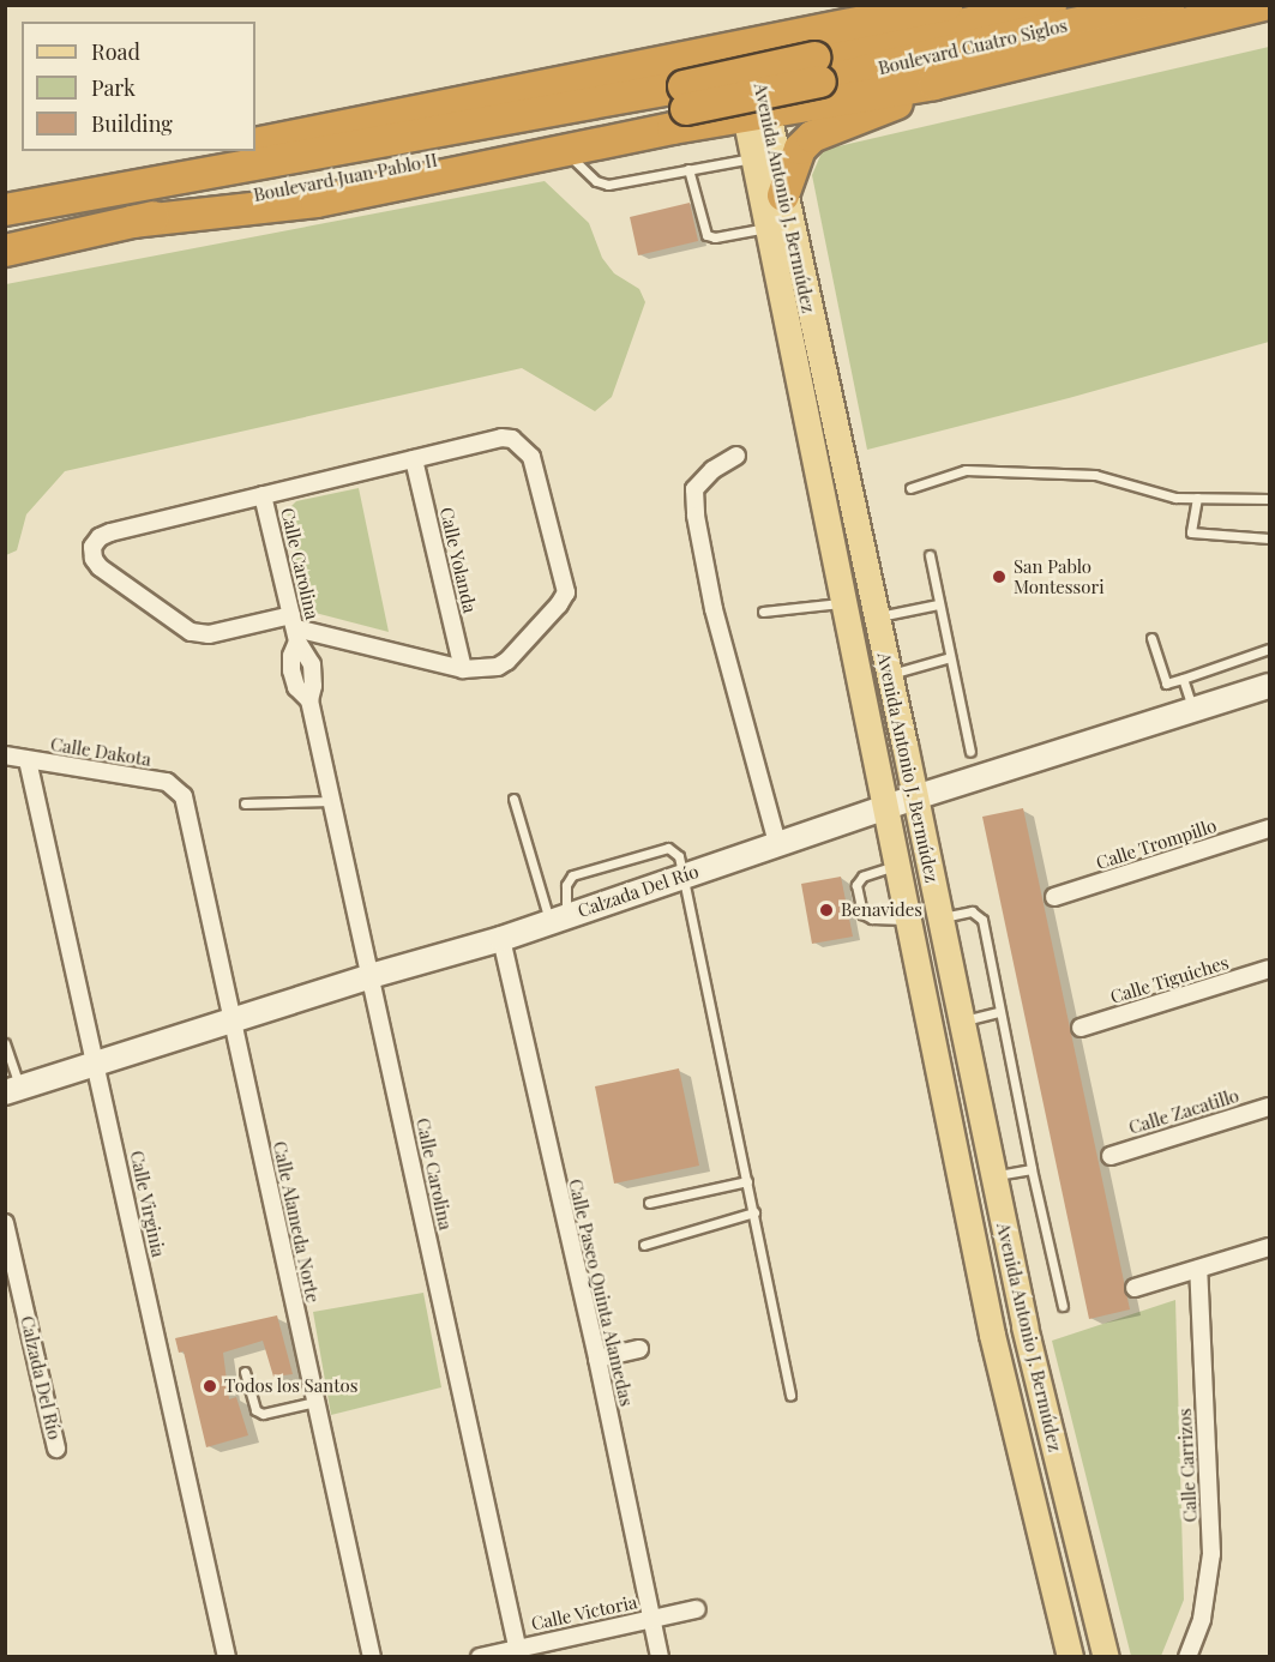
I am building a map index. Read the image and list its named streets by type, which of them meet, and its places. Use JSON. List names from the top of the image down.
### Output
{
  "streets": {
    "highway": ["Boulevard Cuatro Siglos", "Boulevard Juan Pablo II"],
    "main road": ["Avenida Antonio J. Bermúdez"],
    "street": [
      "Calle Yolanda",
      "Calle Carolina",
      "Calle Dakota",
      "Calle Trompillo",
      "Calzada Del Río",
      "Calle Tiguiches",
      "Calle Zacatillo",
      "Calle Virginia",
      "Calle Alameda Norte",
      "Calle Paseo Quinta Alamedas",
      "Calle Carrizos",
      "Calle Victoria"
    ]
  },
  "crossings": [
    ["Avenida Antonio J. Bermúdez", "Calzada Del Río"],
    ["Calle Carolina", "Calzada Del Río"],
    ["Calle Carolina", "Calle Victoria"],
    ["Calle Dakota", "Calle Virginia"],
    ["Calle Dakota", "Calle Alameda Norte"],
    ["Calzada Del Río", "Calle Virginia"],
    ["Calzada Del Río", "Calle Alameda Norte"],
    ["Calzada Del Río", "Calle Paseo Quinta Alamedas"],
    ["Calle Paseo Quinta Alamedas", "Calle Victoria"]
  ],
  "places": ["San Pablo Montessori", "Benavides", "Todos los Santos"],
  "legend": ["Road", "Park", "Building"]
}
